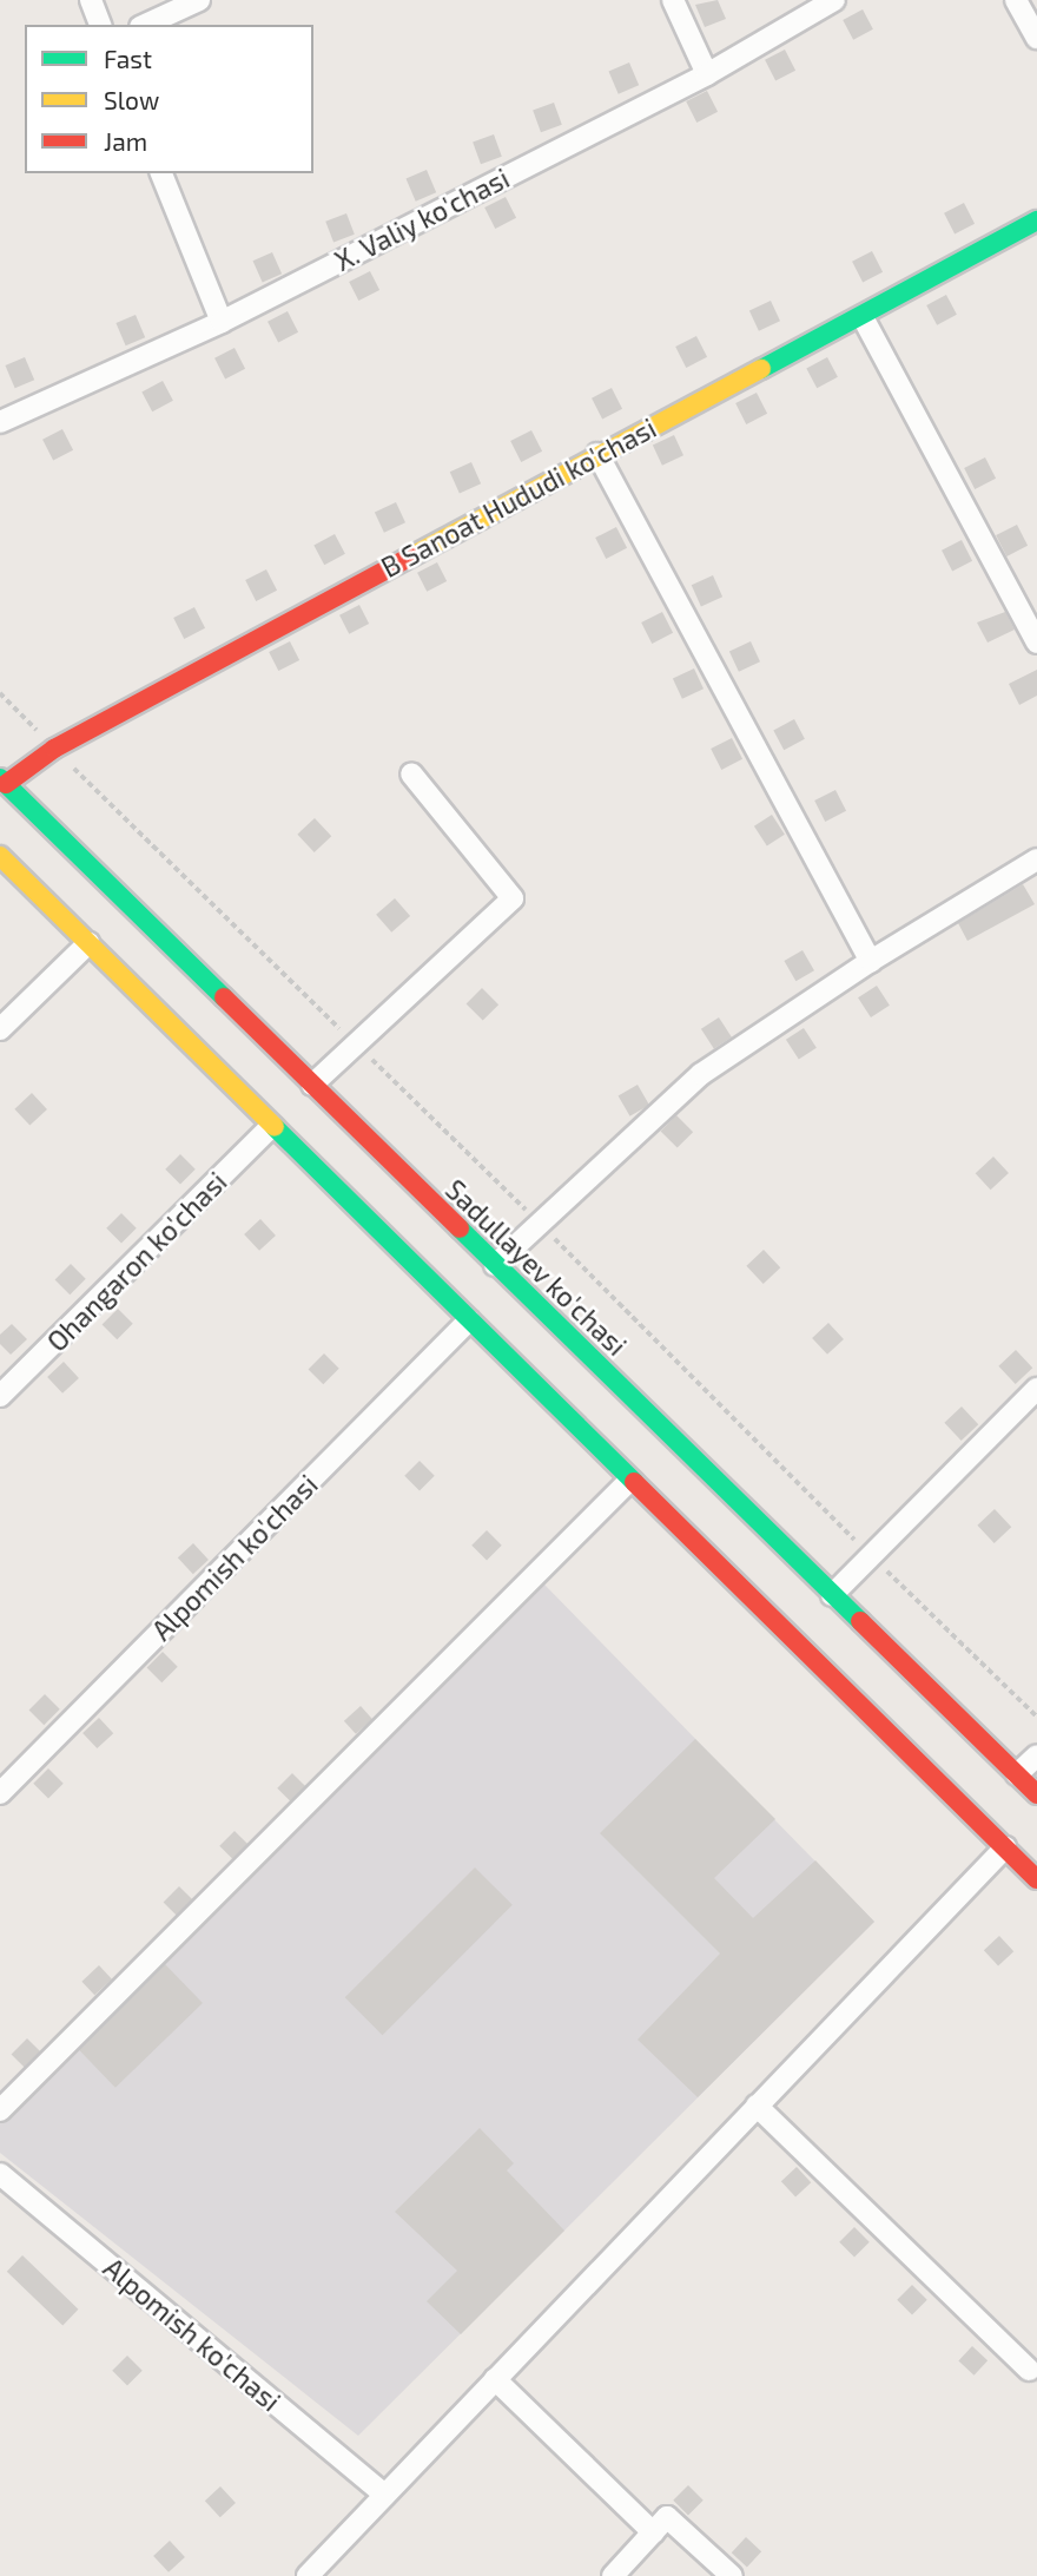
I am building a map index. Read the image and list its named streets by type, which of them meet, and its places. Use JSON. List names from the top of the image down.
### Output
{
  "streets": {
    "main road": ["B Sanoat Hududi ko'chasi", "Sadullayev ko'chasi"],
    "street": ["X. Valiy ko'chasi", "Ohangaron ko'chasi", "Alpomish ko'chasi"]
  },
  "crossings": [
    ["B Sanoat Hududi ko'chasi", "Sadullayev ko'chasi"]
  ],
  "legend": ["Fast", "Slow", "Jam"]
}
